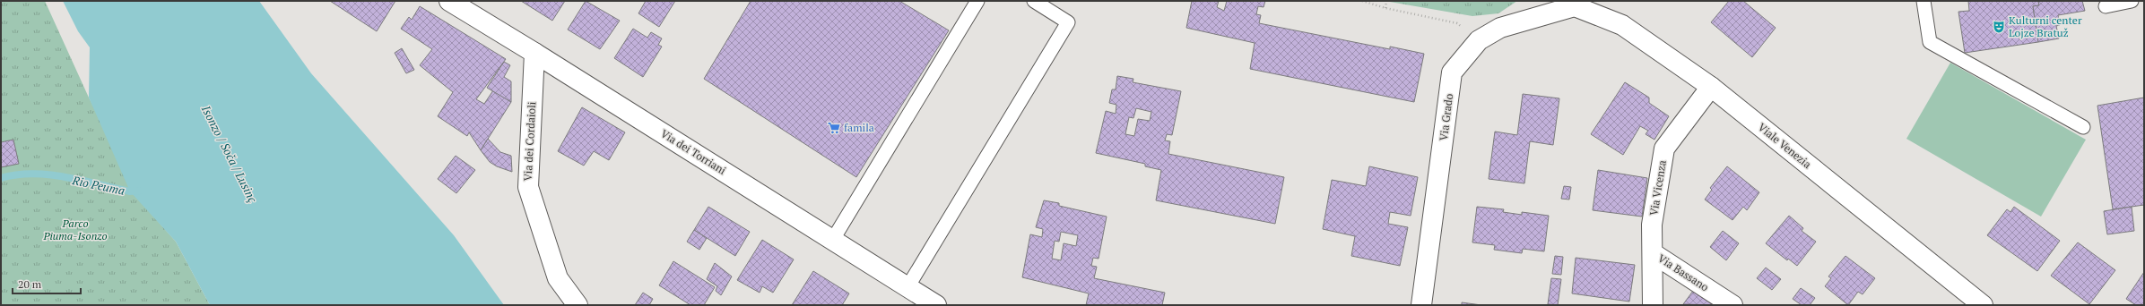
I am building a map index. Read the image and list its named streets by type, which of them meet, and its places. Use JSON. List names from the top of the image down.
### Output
{
  "streets": {
    "street": [
      "Via Grado",
      "Via dei Cordaioli",
      "Viale Venezia",
      "Via dei Torriani",
      "Via Vicenza",
      "Via Bassano"
    ]
  },
  "crossings": [
    ["Via Grado", "Viale Venezia"],
    ["Via dei Cordaioli", "Via dei Torriani"],
    ["Viale Venezia", "Via Vicenza"],
    ["Via Vicenza", "Via Bassano"]
  ],
  "water": ["Isonzo / Soča / Lusinç", "Rio Peuma"],
  "parks": ["Parco Piuma-Isonzo"],
  "places": {
    "theatre": ["Kulturni center Lojze Bratuž"],
    "supermarket": ["famila"]
  },
  "scale_bar": "20 m"
}
